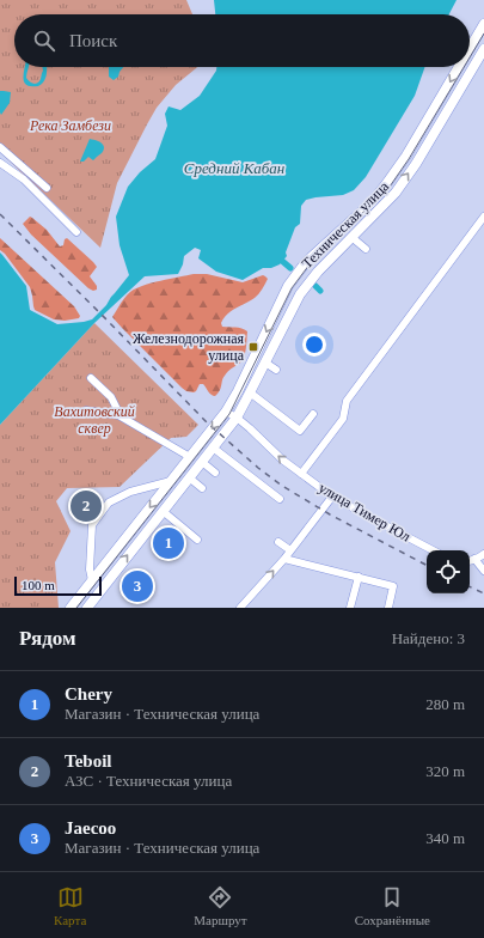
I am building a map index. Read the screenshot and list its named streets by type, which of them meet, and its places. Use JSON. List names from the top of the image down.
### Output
{
  "streets": {
    "main road": ["Техническая улица"],
    "street": ["улица Тимер Юл"]
  },
  "crossings": [
    ["Техническая улица", "улица Тимер Юл"]
  ],
  "water": ["Средний Кабан"],
  "parks": ["Река Замбези", "Вахитовский сквер"],
  "places": {
    "transit": ["Железнодорожная улица"]
  },
  "scale_bar": "100 m",
  "page": {
    "search": "Поиск",
    "pins": ["2", "1", "3"],
    "scale": "100 m",
    "heading": ["Рядом", "Найдено: 3"],
    "list": [
      {
        "mark": "1",
        "name": "Chery",
        "note": "Магазин · Техническая улица",
        "value": "280 m"
      },
      {
        "mark": "2",
        "name": "Teboil",
        "note": "АЗС · Техническая улица",
        "value": "320 m"
      },
      {
        "mark": "3",
        "name": "Jaecoo",
        "note": "Магазин · Техническая улица",
        "value": "340 m"
      }
    ],
    "nav": ["Карта", "Маршрут", "Сохранённые"]
  }
}
